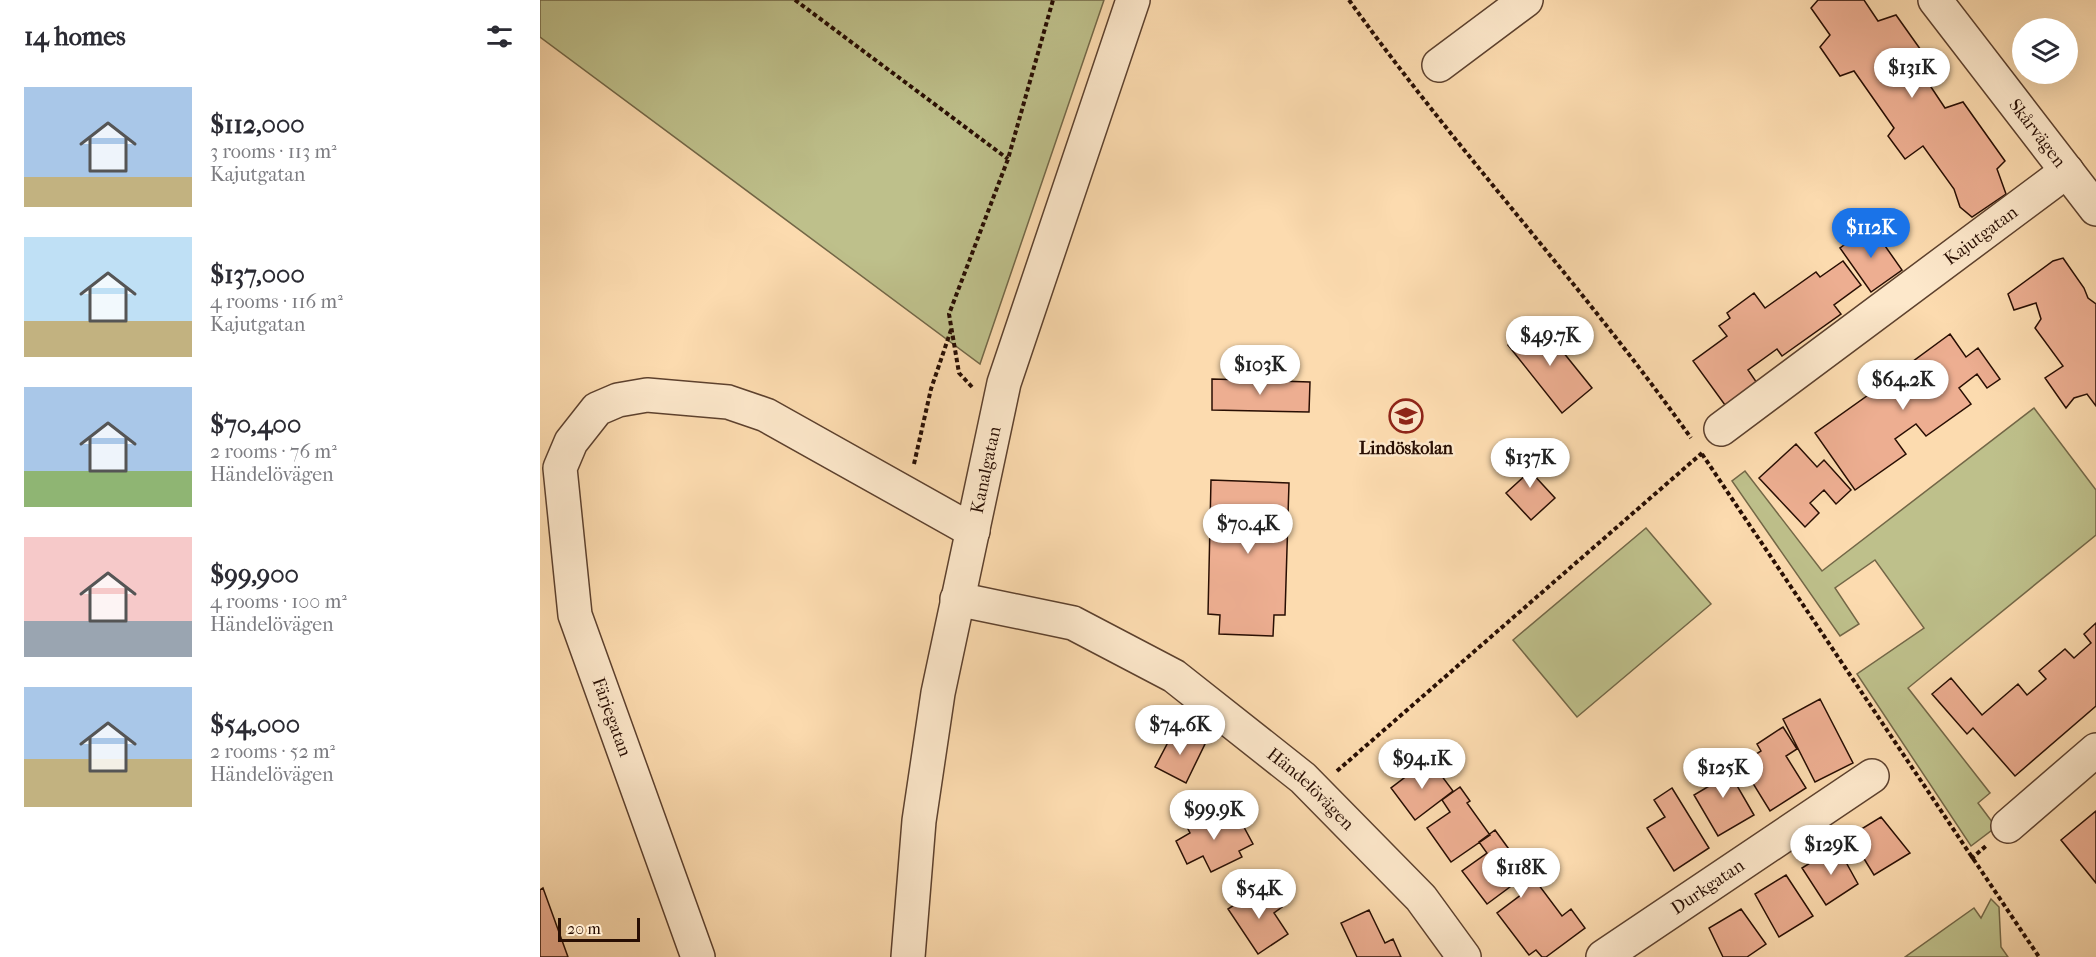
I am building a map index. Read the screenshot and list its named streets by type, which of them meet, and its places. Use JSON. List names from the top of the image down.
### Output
{
  "streets": {
    "street": [
      "Skårvägen",
      "Kajutgatan",
      "Kanalgatan",
      "Färjegatan",
      "Händelövägen",
      "Durkgatan"
    ]
  },
  "crossings": [
    ["Skårvägen", "Kajutgatan"],
    ["Kanalgatan", "Händelövägen"]
  ],
  "places": {
    "school or university": ["Lindöskolan"]
  },
  "scale_bar": "20 m",
  "page": {
    "heading": "14 homes",
    "price": [
      "$131K",
      "$112K",
      "$49.7K",
      "$103K",
      "$64.2K",
      "$137K",
      "$70.4K",
      "$74.6K",
      "$94.1K",
      "$125K",
      "$99.9K",
      "$129K",
      "$118K",
      "$54K"
    ],
    "list": [
      {
        "name": "$112,000",
        "note": "3 rooms · 113 m² · Kajutgatan"
      },
      {
        "name": "$137,000",
        "note": "4 rooms · 116 m² · Kajutgatan"
      },
      {
        "name": "$70,400",
        "note": "2 rooms · 76 m² · Händelövägen"
      },
      {
        "name": "$99,900",
        "note": "4 rooms · 100 m² · Händelövägen"
      },
      {
        "name": "$54,000",
        "note": "2 rooms · 52 m² · Händelövägen"
      }
    ],
    "scale": "20 m"
  }
}
